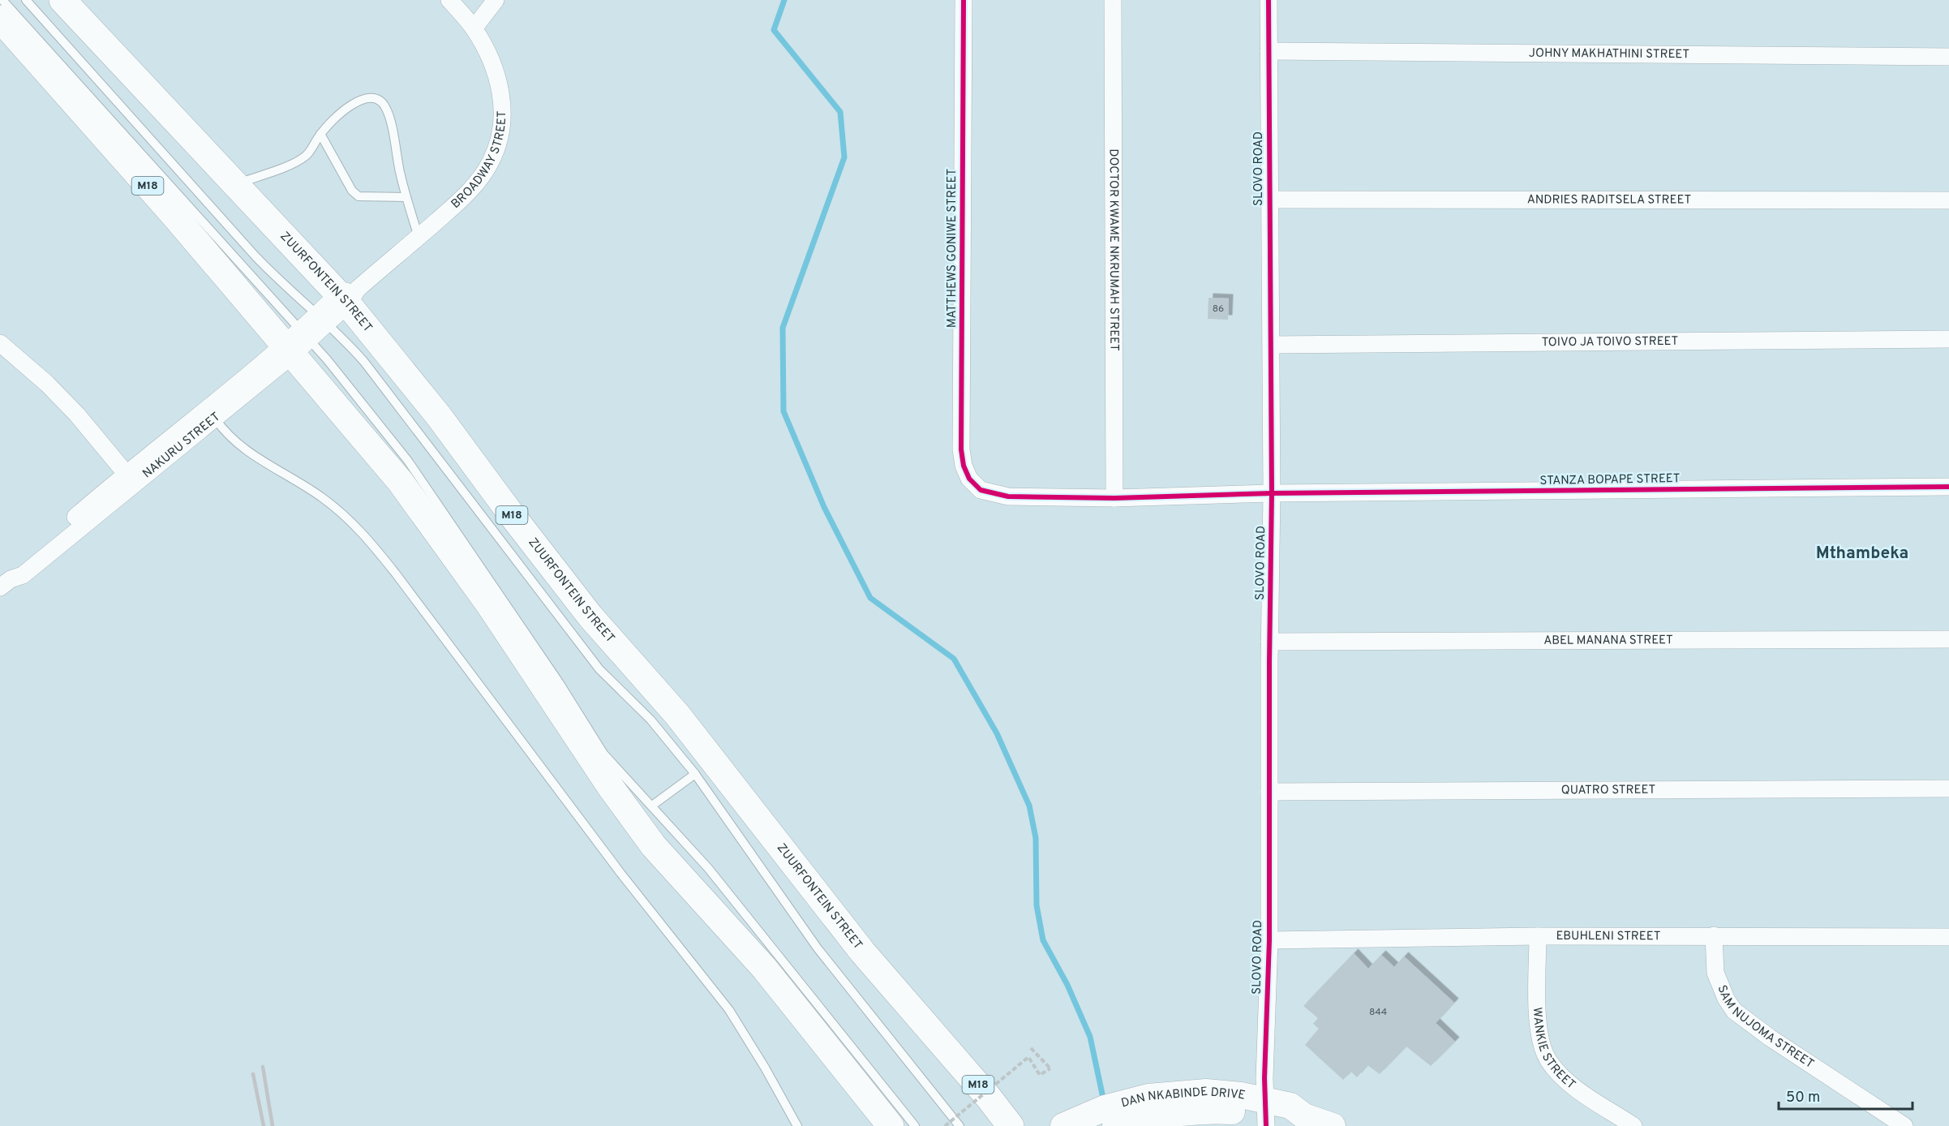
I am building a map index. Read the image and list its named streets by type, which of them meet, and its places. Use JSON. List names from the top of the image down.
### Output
{
  "streets": {
    "main road": ["M18", "ZUURFONTEIN STREET"],
    "street": [
      "JOHNY MAKHATHINI STREET",
      "BROADWAY STREET",
      "SLOVO ROAD",
      "ANDRIES RADITSELA STREET",
      "MATTHEWS GONIWE STREET",
      "DOCTOR KWAME NKRUMAH STREET",
      "TOIVO JA TOIVO STREET",
      "NAKURU STREET",
      "STANZA BOPAPE STREET",
      "ABEL MANANA STREET",
      "QUATRO STREET",
      "EBUHLENI STREET",
      "SAM NUJOMA STREET",
      "WANKIE STREET",
      "DAN NKABINDE DRIVE"
    ]
  },
  "crossings": [
    ["JOHNY MAKHATHINI STREET", "SLOVO ROAD"],
    ["BROADWAY STREET", "ZUURFONTEIN STREET"],
    ["BROADWAY STREET", "NAKURU STREET"],
    ["SLOVO ROAD", "ANDRIES RADITSELA STREET"],
    ["SLOVO ROAD", "TOIVO JA TOIVO STREET"],
    ["SLOVO ROAD", "STANZA BOPAPE STREET"],
    ["SLOVO ROAD", "ABEL MANANA STREET"],
    ["SLOVO ROAD", "QUATRO STREET"],
    ["SLOVO ROAD", "EBUHLENI STREET"],
    ["SLOVO ROAD", "DAN NKABINDE DRIVE"],
    ["M18", "NAKURU STREET"],
    ["MATTHEWS GONIWE STREET", "STANZA BOPAPE STREET"],
    ["DOCTOR KWAME NKRUMAH STREET", "STANZA BOPAPE STREET"],
    ["ZUURFONTEIN STREET", "NAKURU STREET"],
    ["EBUHLENI STREET", "SAM NUJOMA STREET"],
    ["EBUHLENI STREET", "WANKIE STREET"]
  ],
  "districts": ["Mthambeka"],
  "house_numbers": ["86", "844"],
  "scale_bar": "50 m"
}
